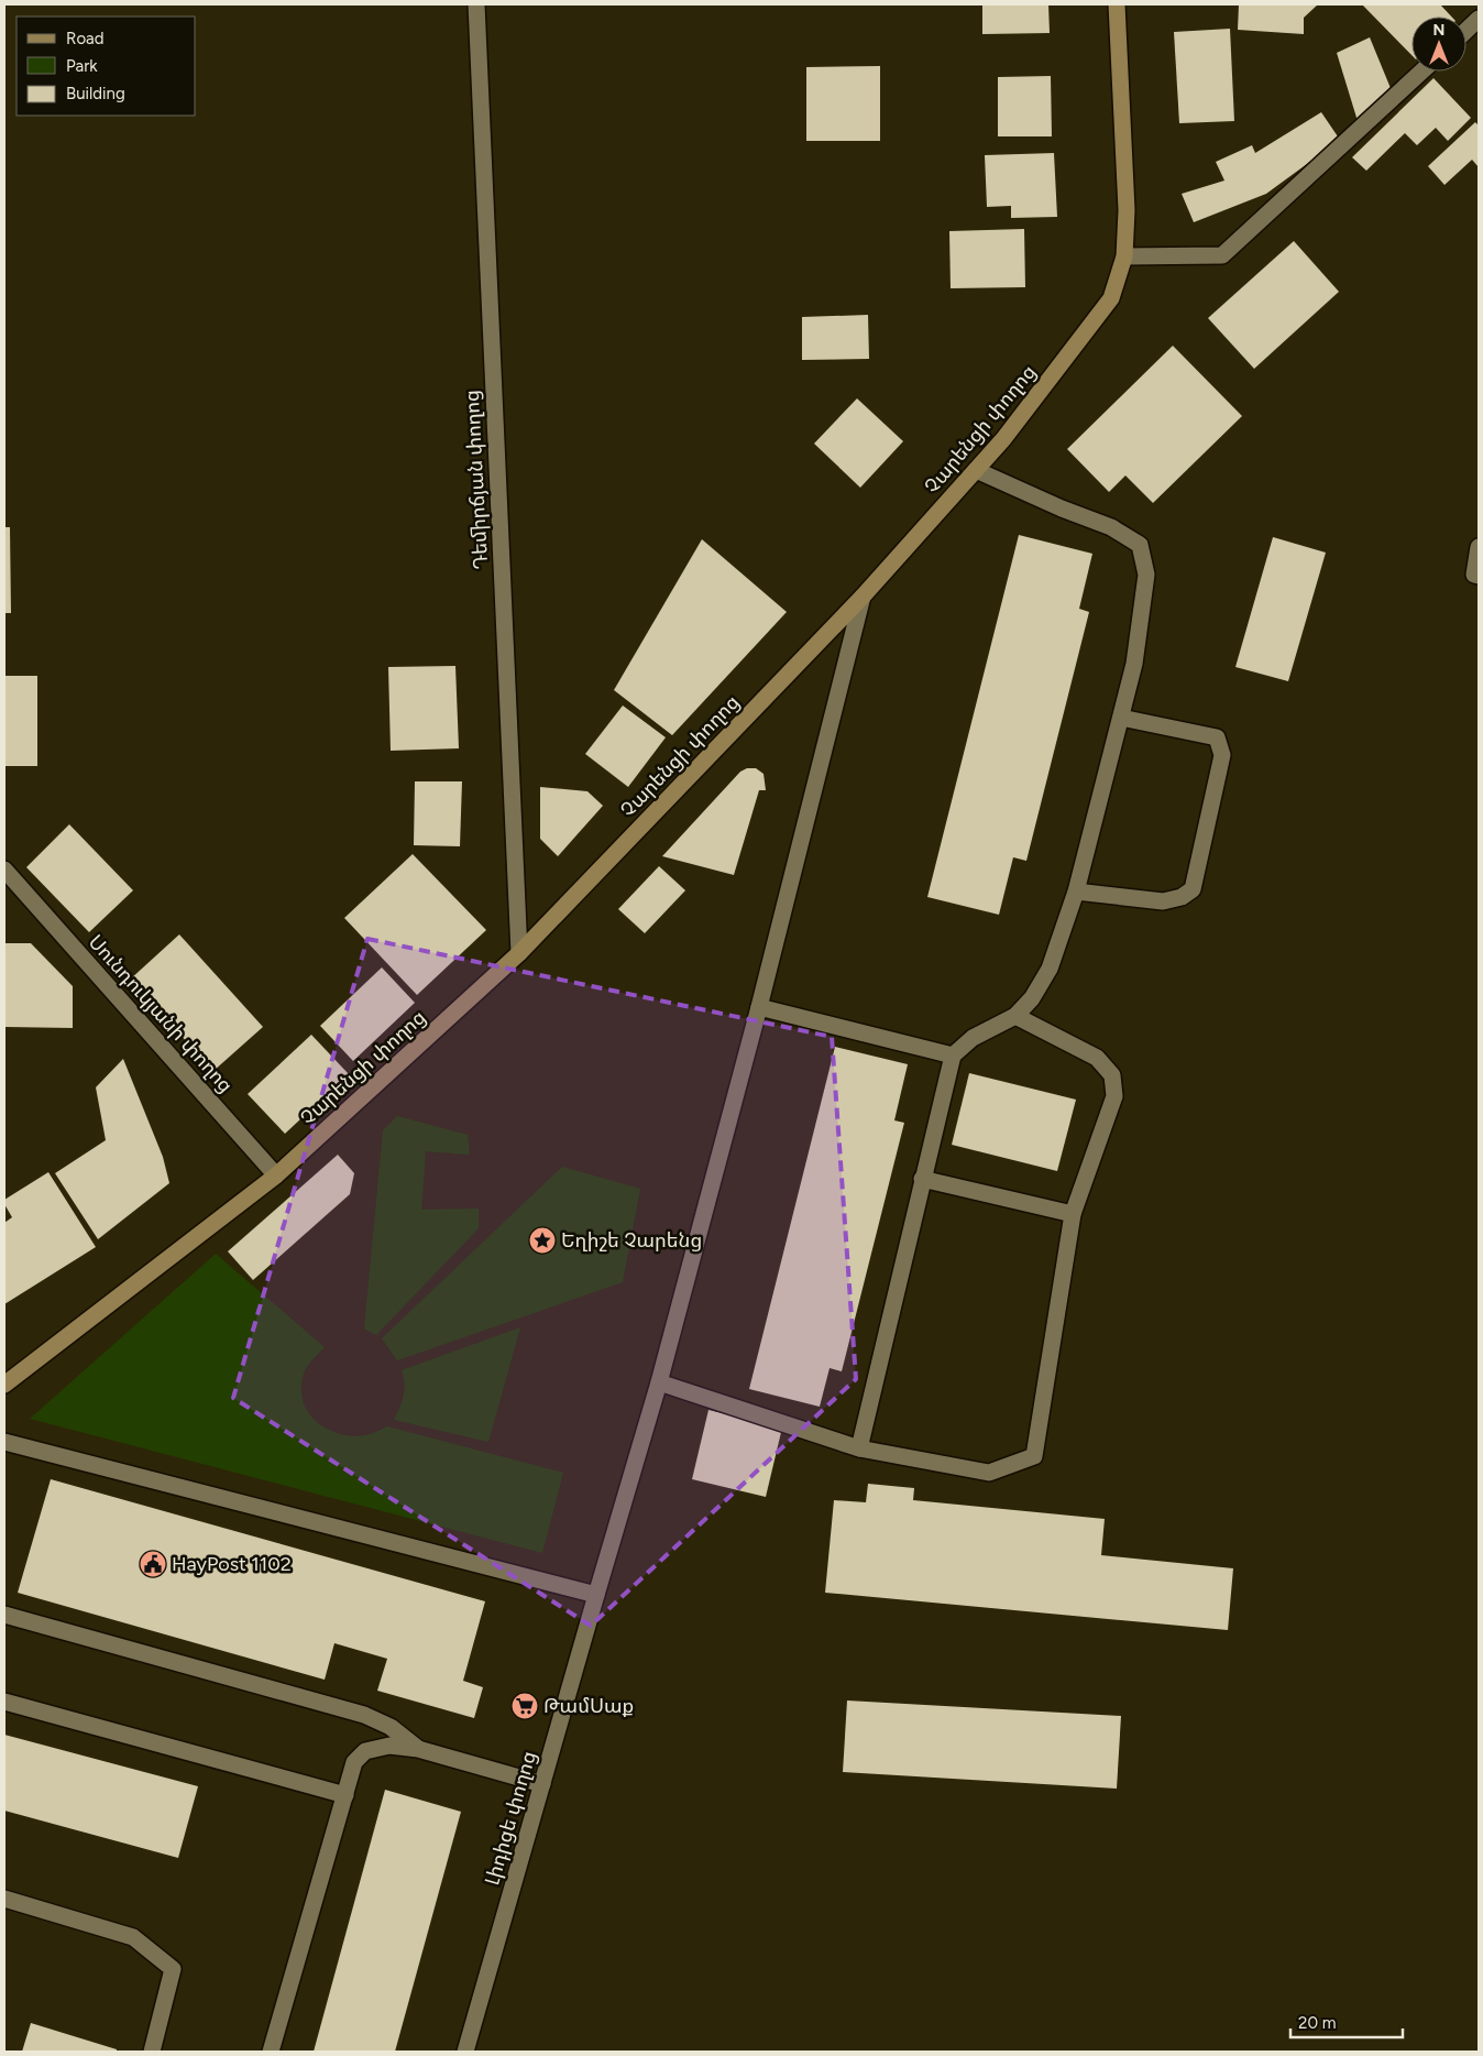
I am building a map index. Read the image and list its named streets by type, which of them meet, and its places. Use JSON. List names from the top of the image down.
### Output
{
  "streets": {
    "main road": ["Չարենցի փողոց"],
    "street": ["Դեմիրճյան փողոց", "Սունդուկյանի փողոց", "Լիդիցե փողոց"]
  },
  "crossings": [
    ["Չարենցի փողոց", "Դեմիրճյան փողոց"],
    ["Չարենցի փողոց", "Սունդուկյանի փողոց"],
    ["Չարենցի փողոց", "Լիդիցե փողոց"]
  ],
  "places": {
    "place": ["Եղիշե Չարենց"],
    "public building": ["HayPost 1102"],
    "supermarket": ["ԹամՍաք"]
  },
  "legend": ["Road", "Park", "Building"],
  "scale_bar": "20 m",
  "north": "top"
}
